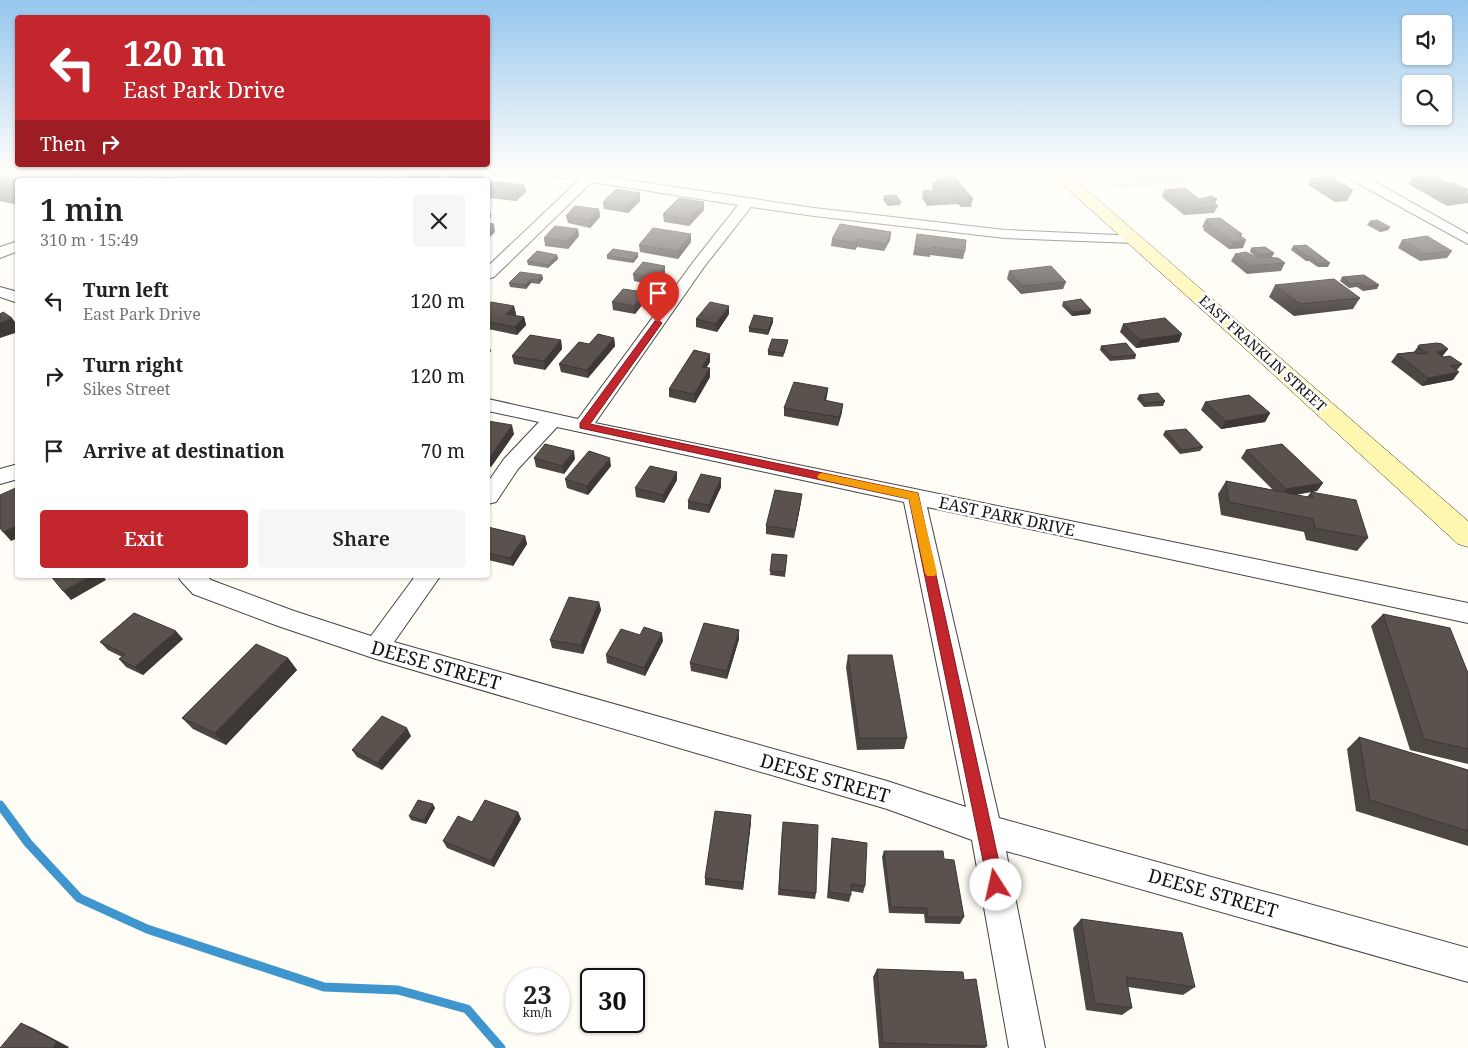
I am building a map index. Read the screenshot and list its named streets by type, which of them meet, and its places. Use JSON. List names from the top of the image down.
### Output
{
  "streets": {
    "main road": ["EAST FRANKLIN STREET"],
    "street": ["EAST PARK DRIVE", "DEESE STREET"]
  },
  "page": {
    "turn": ["120 m", "East Park Drive"],
    "then": "Then",
    "heading": ["1 min", "310 m · 15:49"],
    "list": [
      {
        "name": "Turn left",
        "note": "East Park Drive",
        "value": "120 m"
      },
      {
        "name": "Turn right",
        "note": "Sikes Street",
        "value": "120 m"
      },
      {
        "name": "Arrive at destination",
        "value": "70 m"
      }
    ],
    "buttons": ["Exit", "Share"],
    "speed": "23 km/h",
    "limit": "30"
  }
}
